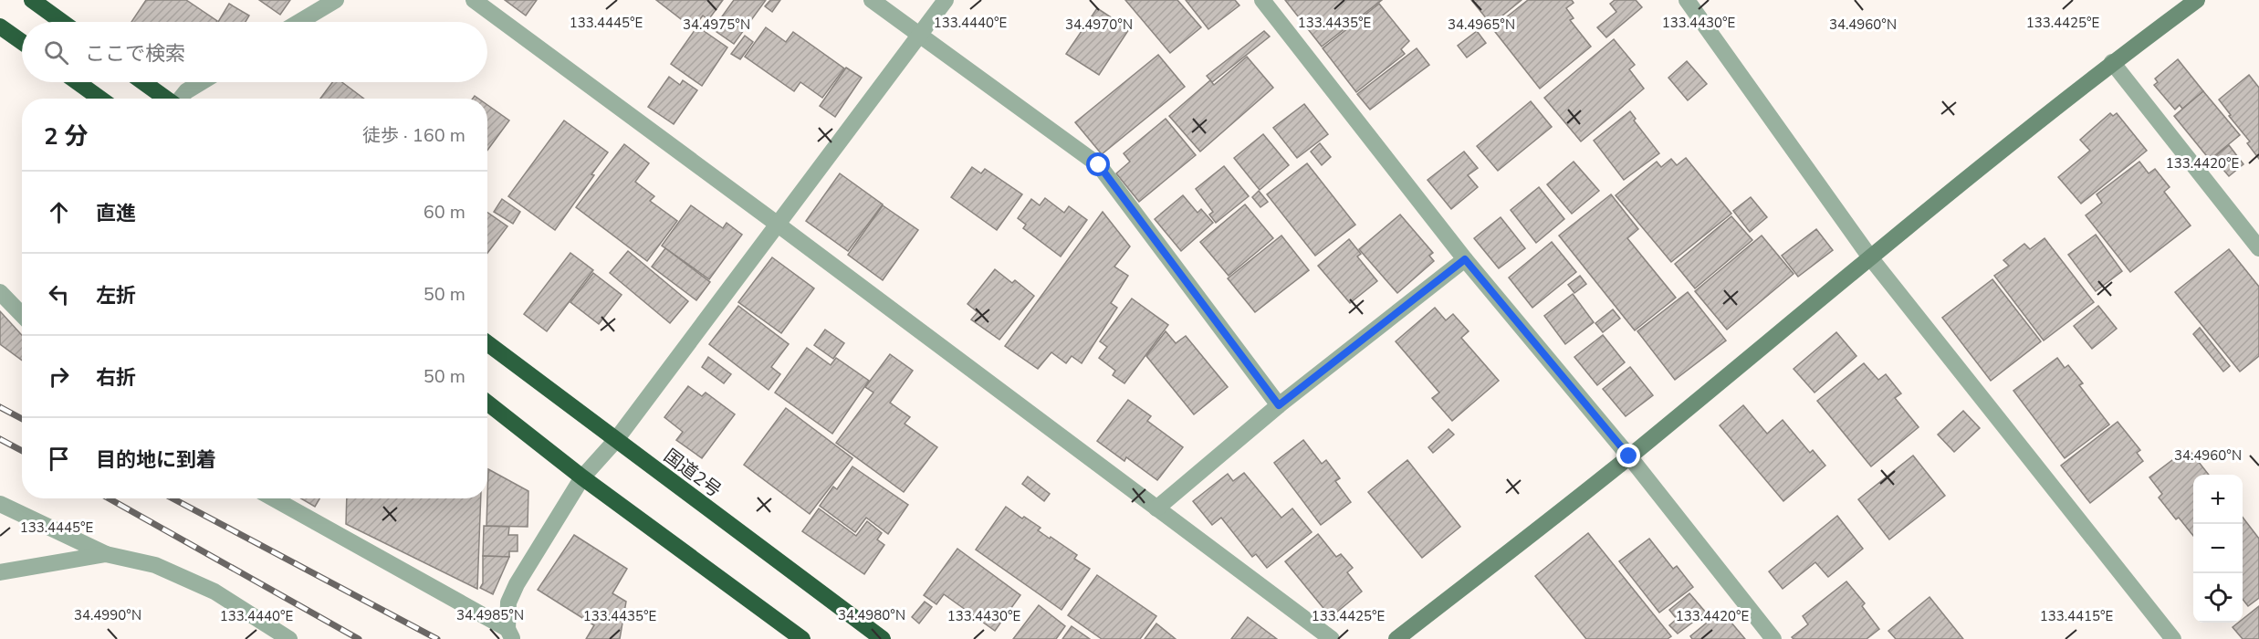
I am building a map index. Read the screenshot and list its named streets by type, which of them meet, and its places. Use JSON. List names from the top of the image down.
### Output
{
  "streets": {
    "highway": ["国道2号"]
  },
  "page": {
    "search": "ここで検索",
    "heading": ["2 分", "徒歩 · 160 m"],
    "list": [
      ["直進", "60 m"],
      ["左折", "50 m"],
      ["右折", "50 m"],
      "目的地に到着"
    ],
    "map_buttons": ["+", "−"]
  },
  "coordinates": [
    "133.4445°E",
    "133.4440°E",
    "133.4435°E",
    "133.4430°E",
    "133.4425°E",
    "34.4970°N",
    "34.4960°N",
    "34.4975°N",
    "34.4965°N",
    "133.4420°E",
    "34.4990°N",
    "34.4985°N",
    "34.4980°N",
    "133.4415°E"
  ]
}
